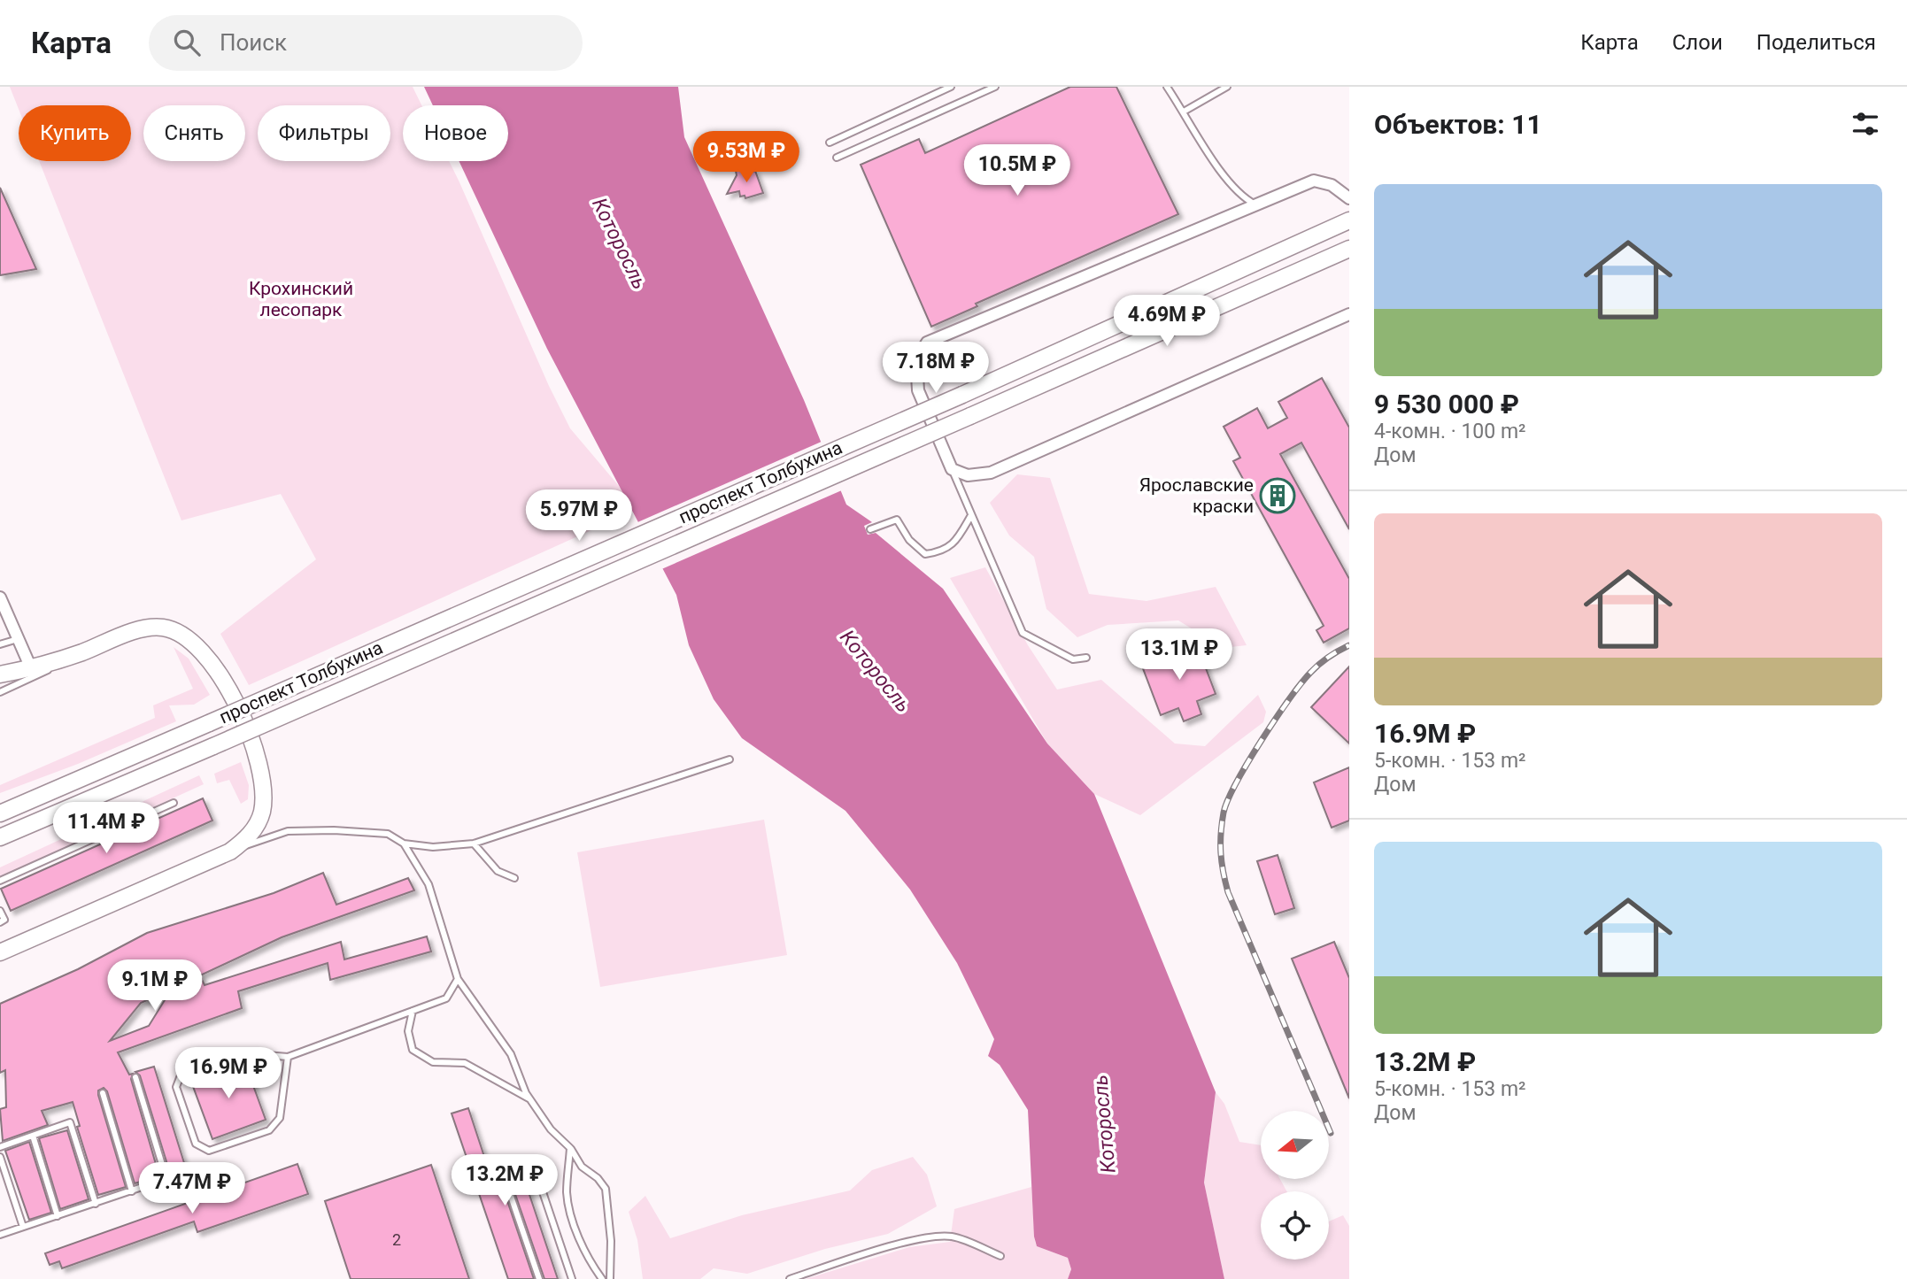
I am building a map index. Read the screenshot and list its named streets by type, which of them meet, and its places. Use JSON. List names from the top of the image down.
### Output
{
  "streets": {
    "main road": ["проспект Толбухина"]
  },
  "water": ["Которосль"],
  "parks": ["Крохинский лесопарк"],
  "places": {
    "building": ["Ярославские краски"]
  },
  "house_numbers": ["2"],
  "north": "left",
  "page": {
    "header": "Карта",
    "search": "Поиск",
    "nav": ["Карта", "Слои", "Поделиться"],
    "heading": "Объектов: 11",
    "chip": [
      "Купить",
      "Снять",
      "Фильтры",
      "Новое"
    ],
    "price": [
      "9.53M ₽",
      "10.5M ₽",
      "4.69M ₽",
      "7.18M ₽",
      "5.97M ₽",
      "13.1M ₽",
      "11.4M ₽",
      "9.1M ₽",
      "16.9M ₽",
      "13.2M ₽",
      "7.47M ₽"
    ],
    "list": [
      {
        "name": "9 530 000 ₽",
        "note": "4-комн. · 100 m² · Дом"
      },
      {
        "name": "16.9M ₽",
        "note": "5-комн. · 153 m² · Дом"
      },
      {
        "name": "13.2M ₽",
        "note": "5-комн. · 153 m² · Дом"
      }
    ]
  }
}
